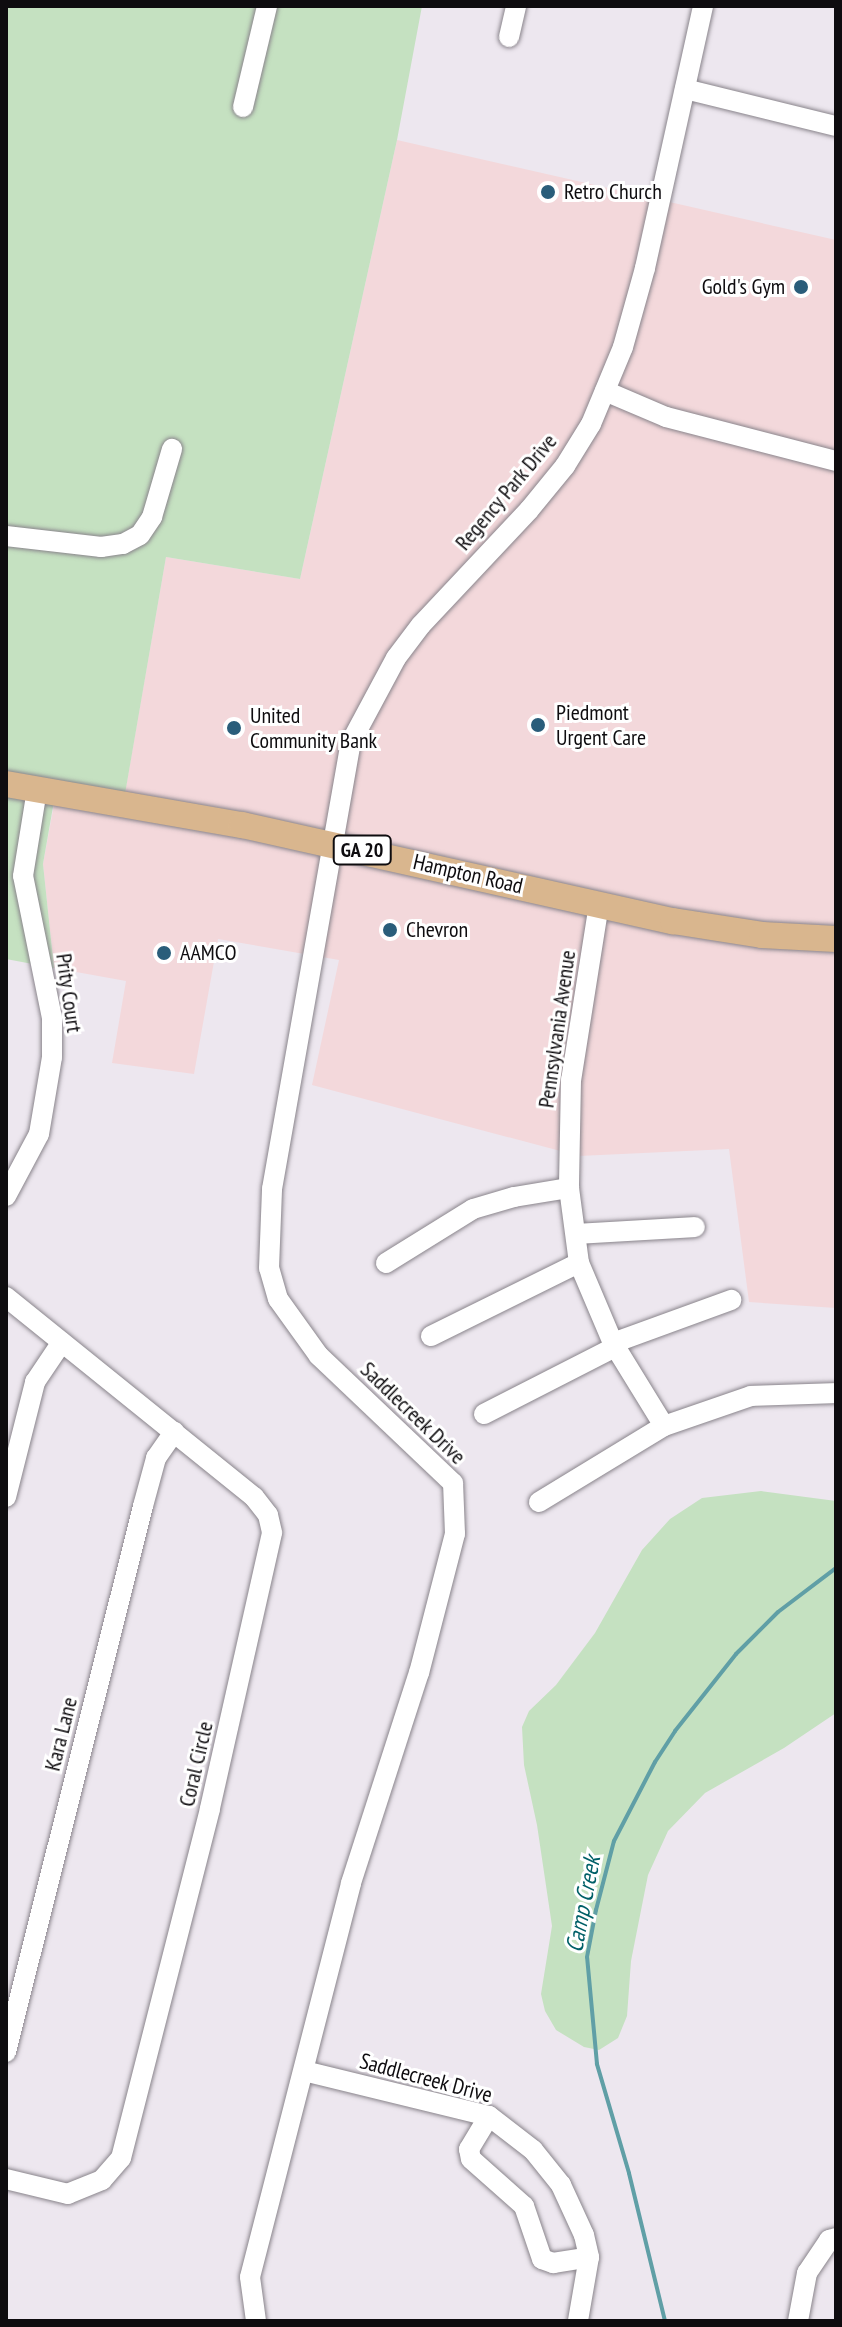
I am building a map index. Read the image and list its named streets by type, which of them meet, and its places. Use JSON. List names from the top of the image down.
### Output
{
  "streets": {
    "main road": ["GA 20", "Hampton Road"],
    "street": [
      "Regency Park Drive",
      "Prity Court",
      "Pennsylvania Avenue",
      "Saddlecreek Drive",
      "Kara Lane",
      "Coral Circle"
    ]
  },
  "crossings": [
    ["Regency Park Drive", "Hampton Road"],
    ["Regency Park Drive", "Saddlecreek Drive"],
    ["Hampton Road", "Prity Court"],
    ["Hampton Road", "Pennsylvania Avenue"],
    ["Hampton Road", "Saddlecreek Drive"],
    ["Kara Lane", "Coral Circle"]
  ],
  "water": ["Camp Creek"],
  "places": [
    "Retro Church",
    "Gold's Gym",
    "Piedmont Urgent Care",
    "United Community Bank",
    "Chevron",
    "AAMCO"
  ]
}
